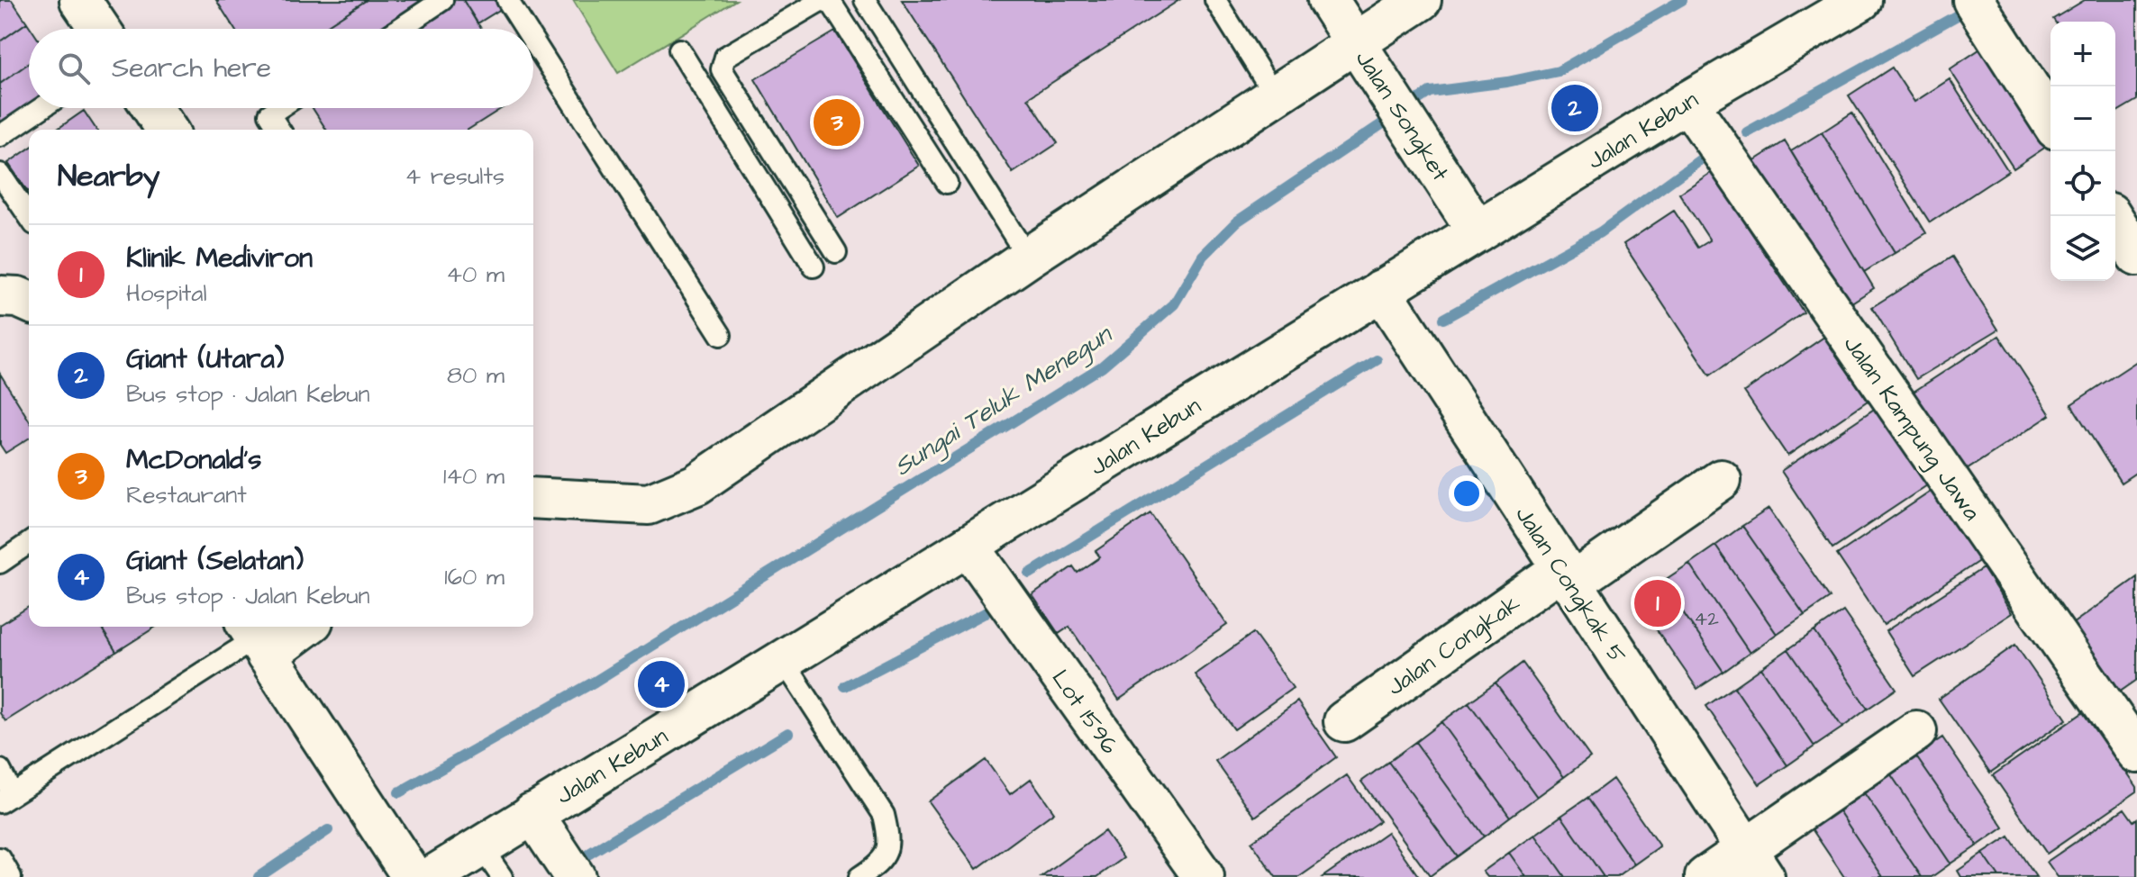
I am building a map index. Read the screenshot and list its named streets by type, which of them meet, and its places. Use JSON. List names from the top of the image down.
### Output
{
  "streets": {
    "street": [
      "Jalan Songket",
      "Jalan Kebun",
      "Jalan Kampung Jawa",
      "Jalan Congkak 5",
      "Jalan Congkak",
      "Lot 1596"
    ]
  },
  "crossings": [
    ["Jalan Songket", "Jalan Kebun"],
    ["Jalan Kebun", "Jalan Kampung Jawa"],
    ["Jalan Kebun", "Jalan Congkak 5"],
    ["Jalan Kebun", "Lot 1596"],
    ["Jalan Congkak 5", "Jalan Congkak"]
  ],
  "water": ["Sungai Teluk Menegun"],
  "house_numbers": ["42"],
  "page": {
    "map_buttons": ["+", "−"],
    "search": "Search here",
    "pins": [
      "2",
      "3",
      "1",
      "4"
    ],
    "heading": ["Nearby", "4 results"],
    "list": [
      {
        "mark": "1",
        "name": "Klinik Mediviron",
        "note": "Hospital",
        "value": "40 m"
      },
      {
        "mark": "2",
        "name": "Giant (Utara)",
        "note": "Bus stop · Jalan Kebun",
        "value": "80 m"
      },
      {
        "mark": "3",
        "name": "McDonald's",
        "note": "Restaurant",
        "value": "140 m"
      },
      {
        "mark": "4",
        "name": "Giant (Selatan)",
        "note": "Bus stop · Jalan Kebun",
        "value": "160 m"
      }
    ]
  }
}
